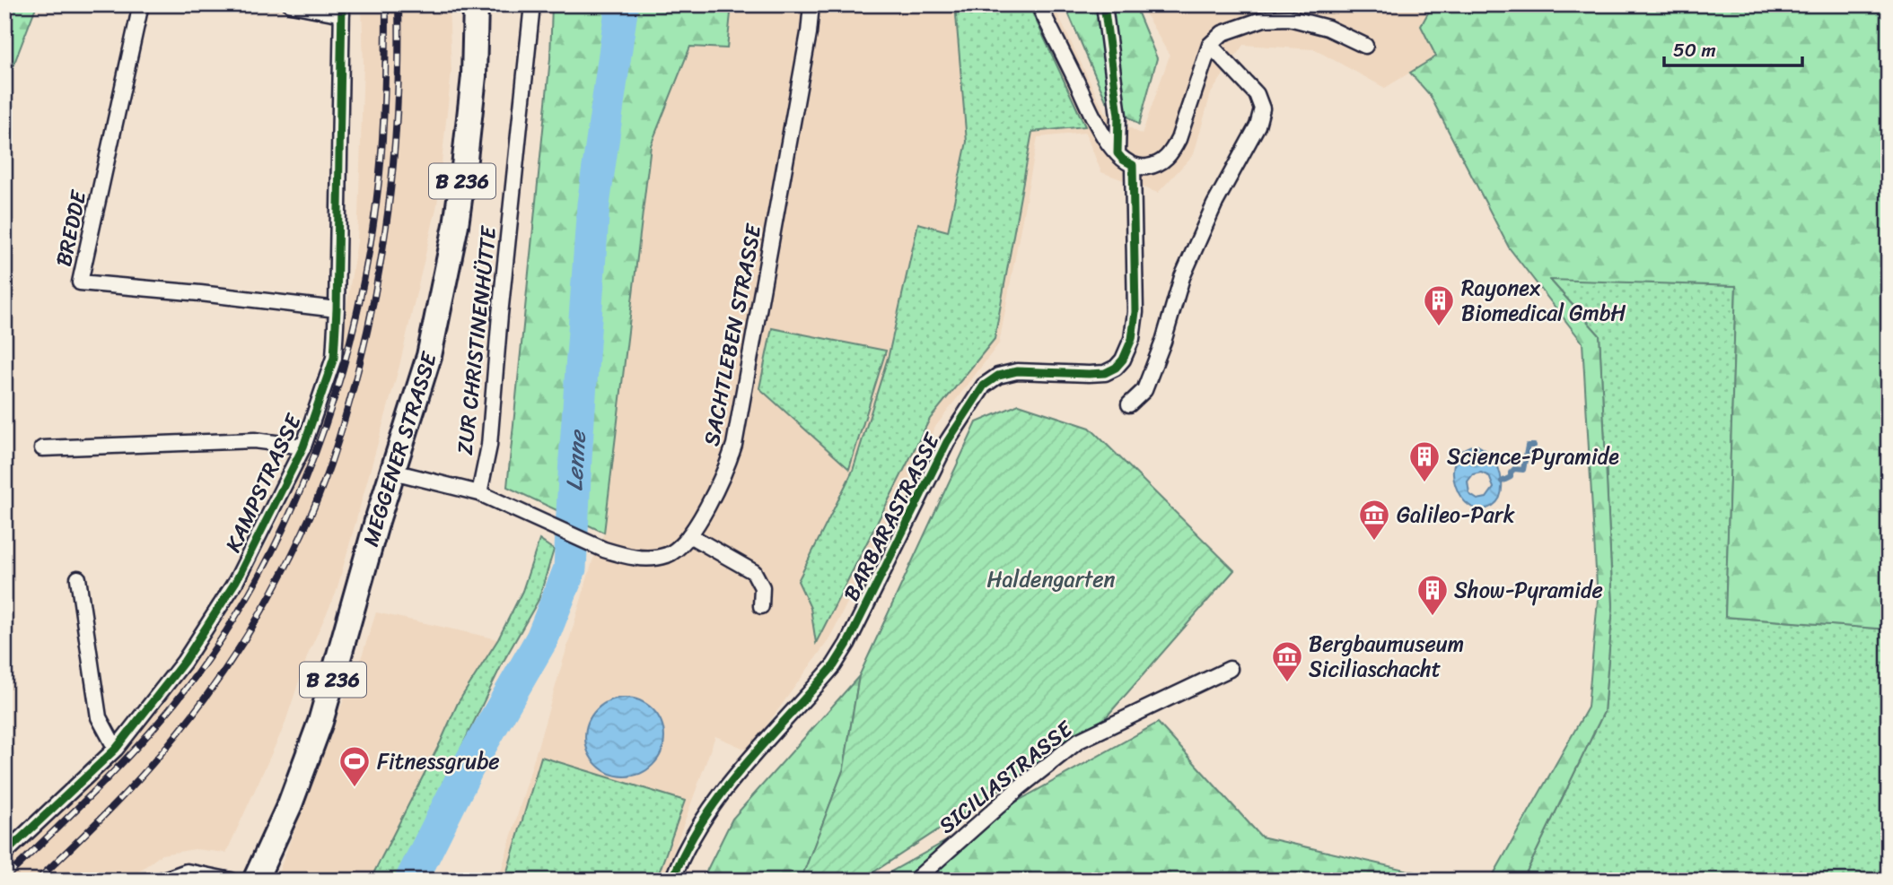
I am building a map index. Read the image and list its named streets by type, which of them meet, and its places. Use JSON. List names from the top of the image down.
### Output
{
  "streets": {
    "main road": ["B 236", "MEGGENER STRASSE"],
    "street": [
      "BREDDE",
      "SACHTLEBEN STRASSE",
      "ZUR CHRISTINENHÜTTE",
      "KAMPSTRASSE",
      "BARBARASTRASSE",
      "SICILIASTRASSE"
    ]
  },
  "crossings": [
    ["BREDDE", "KAMPSTRASSE"],
    ["SACHTLEBEN STRASSE", "ZUR CHRISTINENHÜTTE"],
    ["SACHTLEBEN STRASSE", "MEGGENER STRASSE"]
  ],
  "water": ["Lenne"],
  "parks": ["Haldengarten"],
  "places": {
    "building": ["Rayonex Biomedical GmbH", "Science-Pyramide", "Show-Pyramide"],
    "museum": ["Galileo-Park", "Bergbaumuseum Siciliaschacht"],
    "sports": ["Fitnessgrube"]
  },
  "scale_bar": "50 m"
}
